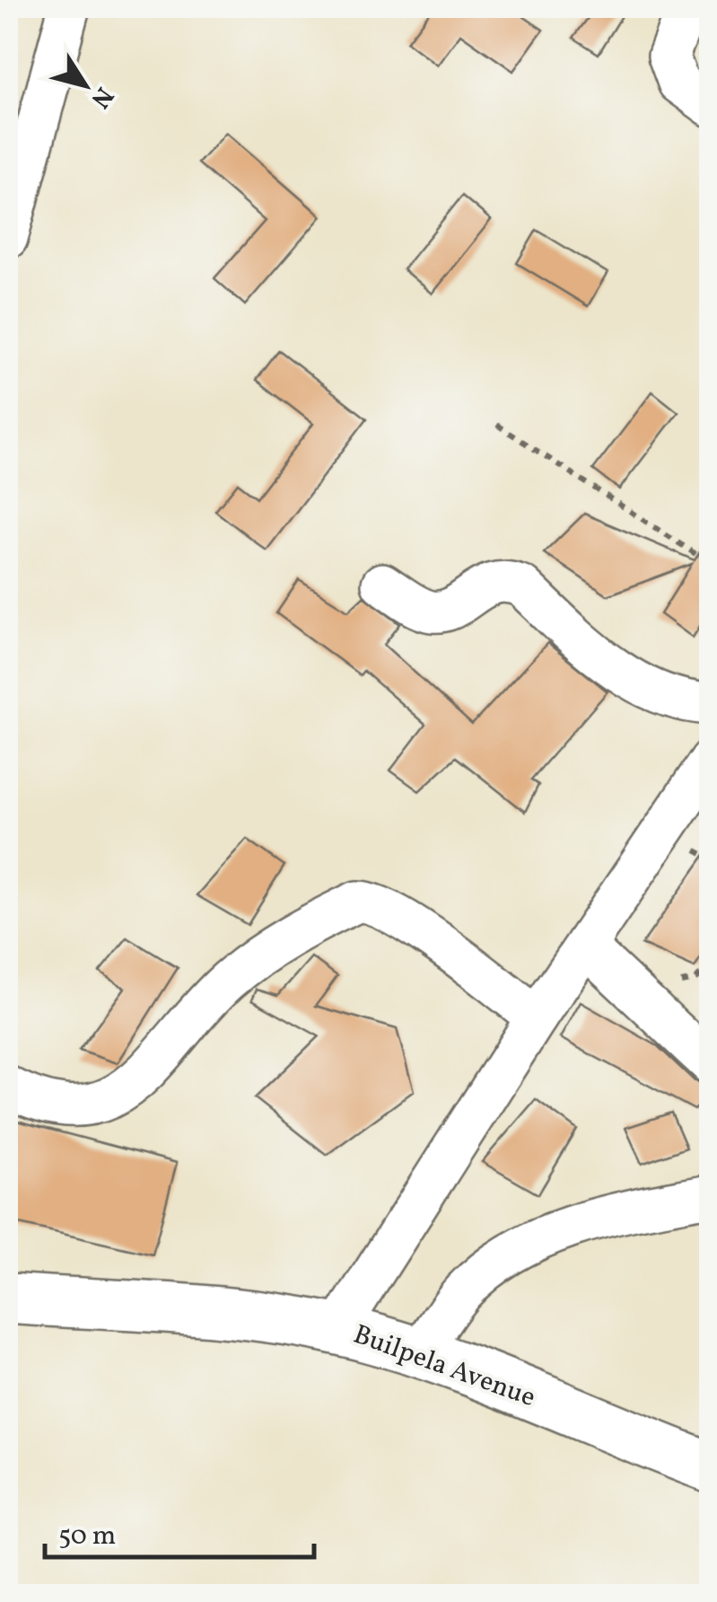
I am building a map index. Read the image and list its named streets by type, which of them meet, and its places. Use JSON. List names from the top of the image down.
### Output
{
  "streets": {
    "street": ["Builpela Avenue"]
  },
  "scale_bar": "50 m",
  "north": "bottom right"
}
